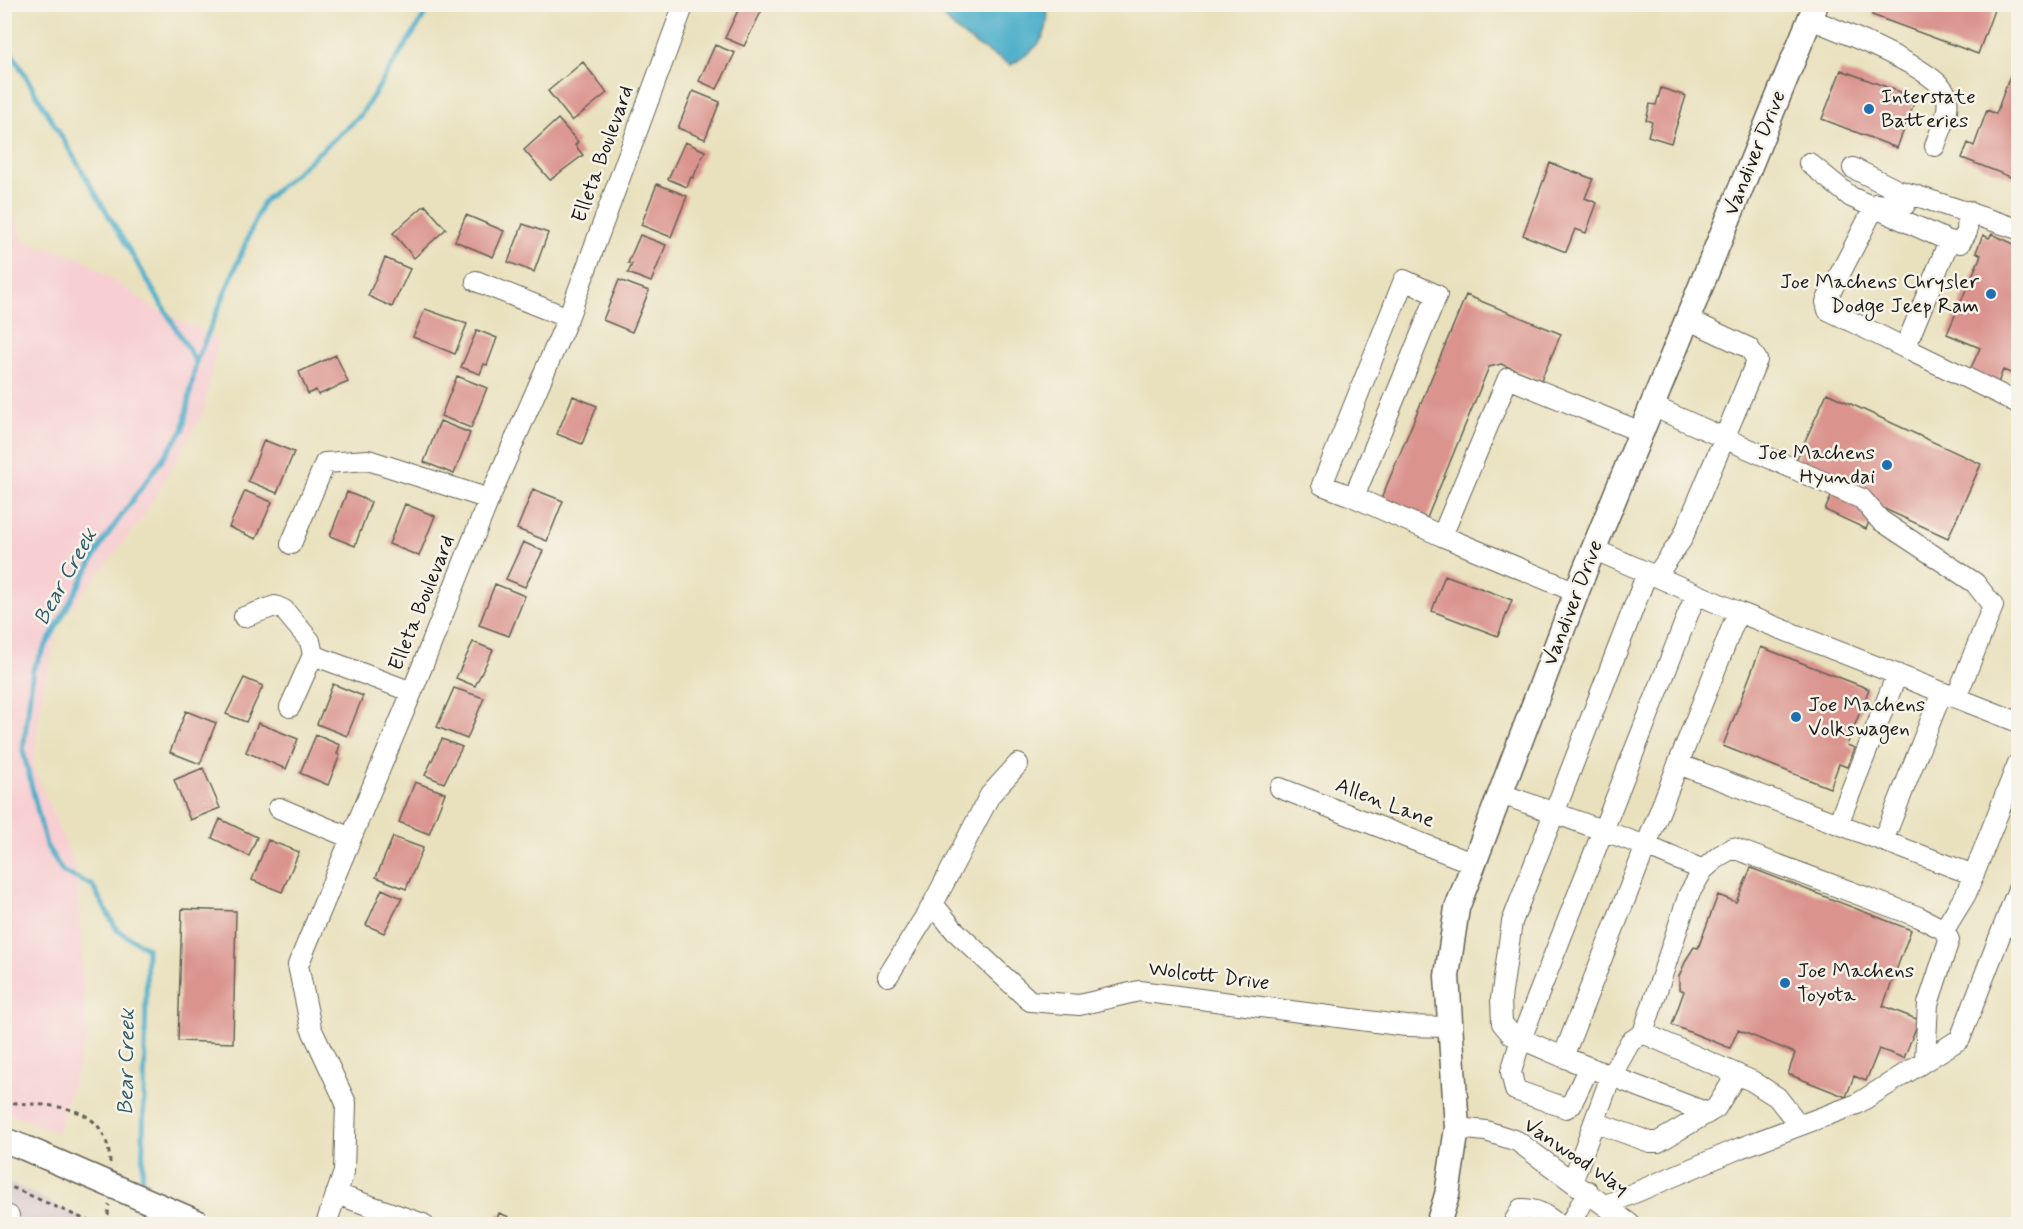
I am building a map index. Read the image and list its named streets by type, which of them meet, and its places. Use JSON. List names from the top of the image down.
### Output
{
  "streets": {
    "main road": ["Vandiver Drive"],
    "street": [
      "Elleta Boulevard",
      "Allen Lane",
      "Wolcott Drive",
      "Vanwood Way"
    ]
  },
  "crossings": [
    ["Vandiver Drive", "Allen Lane"],
    ["Vandiver Drive", "Wolcott Drive"],
    ["Vandiver Drive", "Vanwood Way"]
  ],
  "water": ["Bear Creek"],
  "places": [
    "Interstate Batteries",
    "Joe Machens Chrysler Dodge Jeep Ram",
    "Joe Machens Hyundai",
    "Joe Machens Volkswagen",
    "Joe Machens Toyota"
  ]
}
